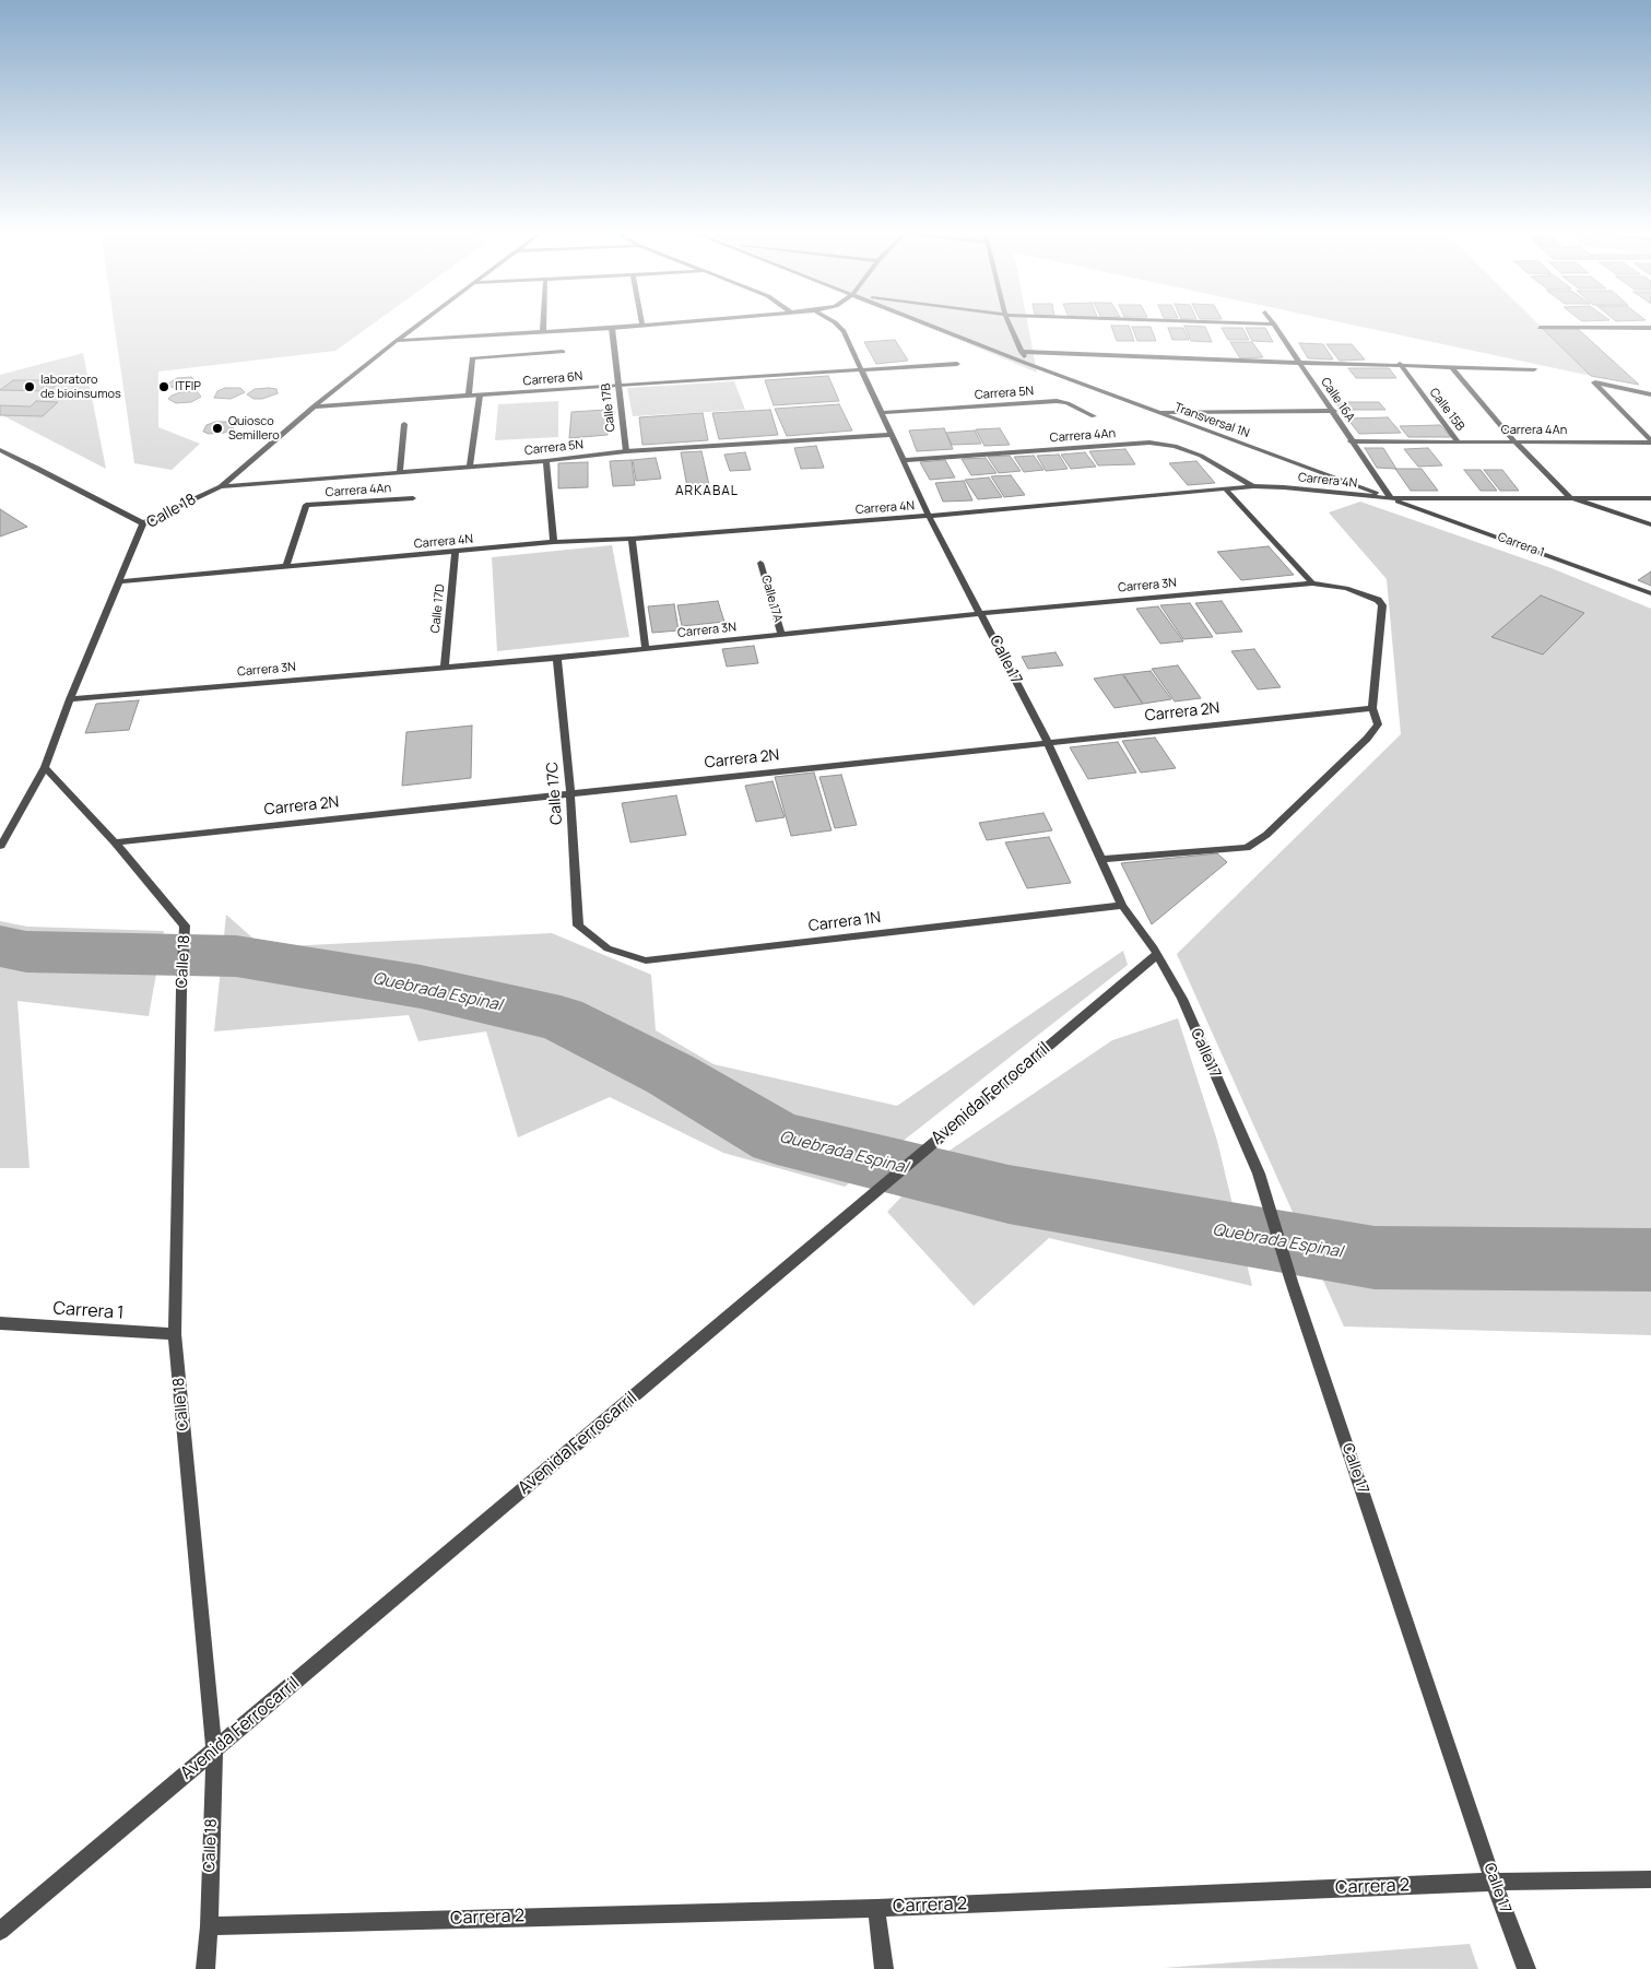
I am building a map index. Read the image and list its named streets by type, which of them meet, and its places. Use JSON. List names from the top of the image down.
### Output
{
  "streets": {
    "street": [
      "Carrera 6N",
      "Carrera 5N",
      "Calle 16A",
      "Calle 17B",
      "Calle 15B",
      "Transversal 1N",
      "Carrera 4An",
      "Carrera 4N",
      "Calle 18",
      "Carrera 1",
      "Carrera 3N",
      "Calle 17A",
      "Calle 17D",
      "Calle 17",
      "Carrera 2N",
      "Calle 17C",
      "Carrera 1N",
      "Avenida Ferrocarril",
      "Carrera 2"
    ]
  },
  "crossings": [
    ["Carrera 6N", "Calle 17B"],
    ["Carrera 6N", "Calle 18"],
    ["Carrera 6N", "Calle 17"],
    ["Carrera 5N", "Calle 17B"],
    ["Carrera 5N", "Calle 18"],
    ["Carrera 5N", "Calle 17"],
    ["Calle 16A", "Transversal 1N"],
    ["Calle 16A", "Carrera 4An"],
    ["Calle 16A", "Carrera 4N"],
    ["Calle 16A", "Carrera 1"],
    ["Calle 15B", "Carrera 4An"],
    ["Transversal 1N", "Carrera 4N"],
    ["Transversal 1N", "Carrera 1"],
    ["Carrera 4An", "Carrera 4N"],
    ["Carrera 4An", "Calle 17"],
    ["Carrera 4N", "Calle 18"],
    ["Carrera 4N", "Carrera 1"],
    ["Carrera 4N", "Calle 17D"],
    ["Carrera 4N", "Calle 17"],
    ["Calle 18", "Carrera 1"],
    ["Calle 18", "Carrera 3N"],
    ["Calle 18", "Carrera 2N"],
    ["Calle 18", "Avenida Ferrocarril"],
    ["Calle 18", "Carrera 2"],
    ["Carrera 3N", "Calle 17A"],
    ["Carrera 3N", "Calle 17D"],
    ["Carrera 3N", "Calle 17"],
    ["Carrera 3N", "Carrera 2N"],
    ["Carrera 3N", "Calle 17C"],
    ["Calle 17", "Carrera 2N"],
    ["Calle 17", "Carrera 1N"],
    ["Calle 17", "Avenida Ferrocarril"],
    ["Calle 17", "Carrera 2"],
    ["Carrera 2N", "Calle 17C"],
    ["Calle 17C", "Carrera 1N"]
  ],
  "districts": ["ARKABAL"],
  "water": ["Quebrada Espinal"],
  "places": ["laboratoro de bioinsumos", "ITFIP", "Quiosco Semillero"]
}
